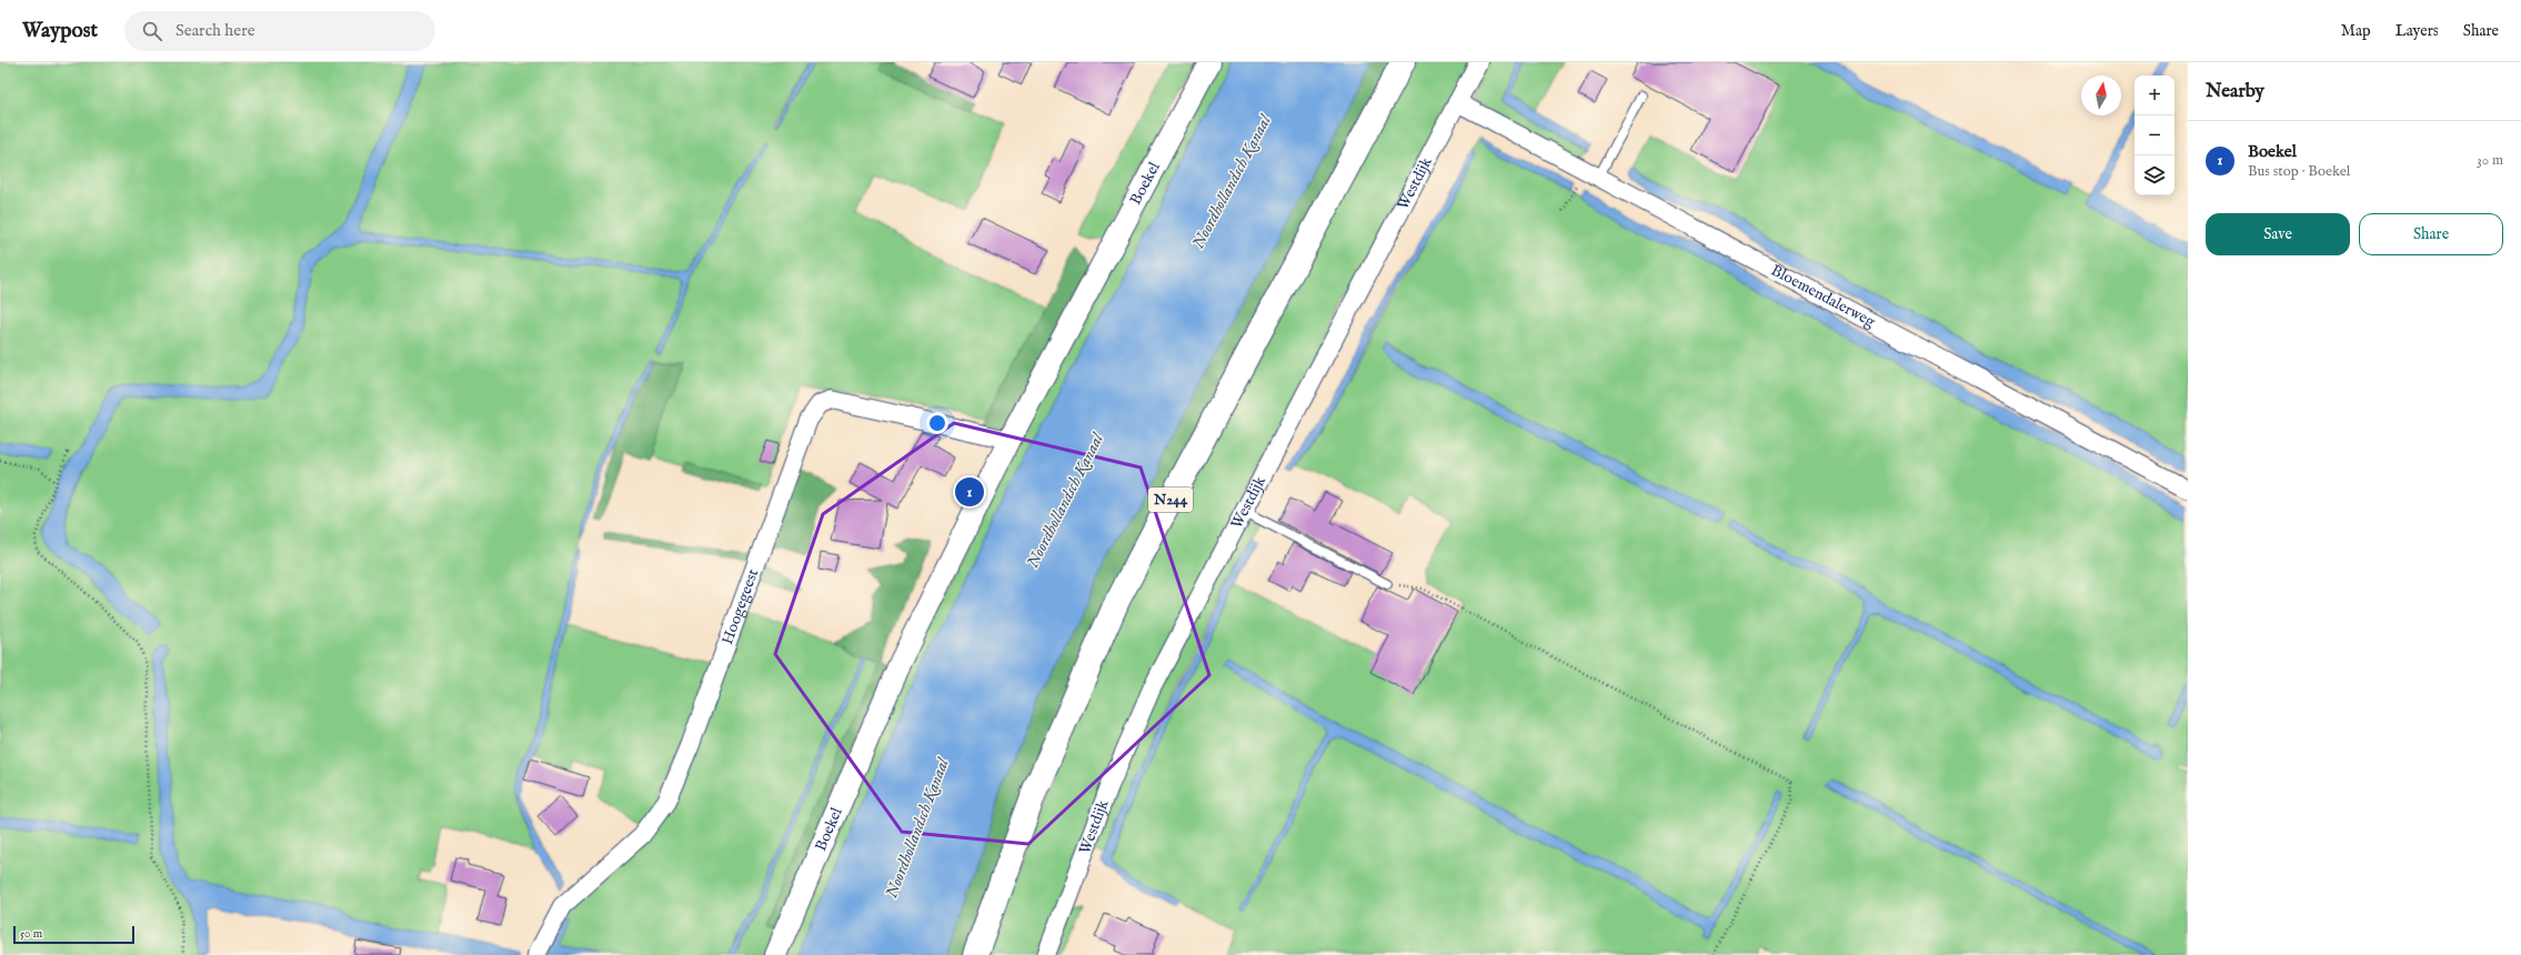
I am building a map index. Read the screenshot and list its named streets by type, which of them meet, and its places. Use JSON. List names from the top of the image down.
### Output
{
  "streets": {
    "main road": ["N244"],
    "street": [
      "Boekel",
      "Westdijk",
      "Bloemendalerweg",
      "Hoogegeest"
    ]
  },
  "crossings": [
    ["Boekel", "Hoogegeest"],
    ["Westdijk", "Bloemendalerweg"]
  ],
  "water": ["Noordhollandsch Kanaal"],
  "scale_bar": "50 m",
  "north": "top",
  "page": {
    "header": "Waypost",
    "search": "Search here",
    "nav": ["Map", "Layers", "Share"],
    "heading": "Nearby",
    "map_buttons": ["+", "−"],
    "list": [
      {
        "mark": "1",
        "name": "Boekel",
        "note": "Bus stop · Boekel",
        "value": "30 m"
      }
    ],
    "buttons": ["Save", "Share"],
    "pins": "1",
    "scale": "50 m"
  }
}
